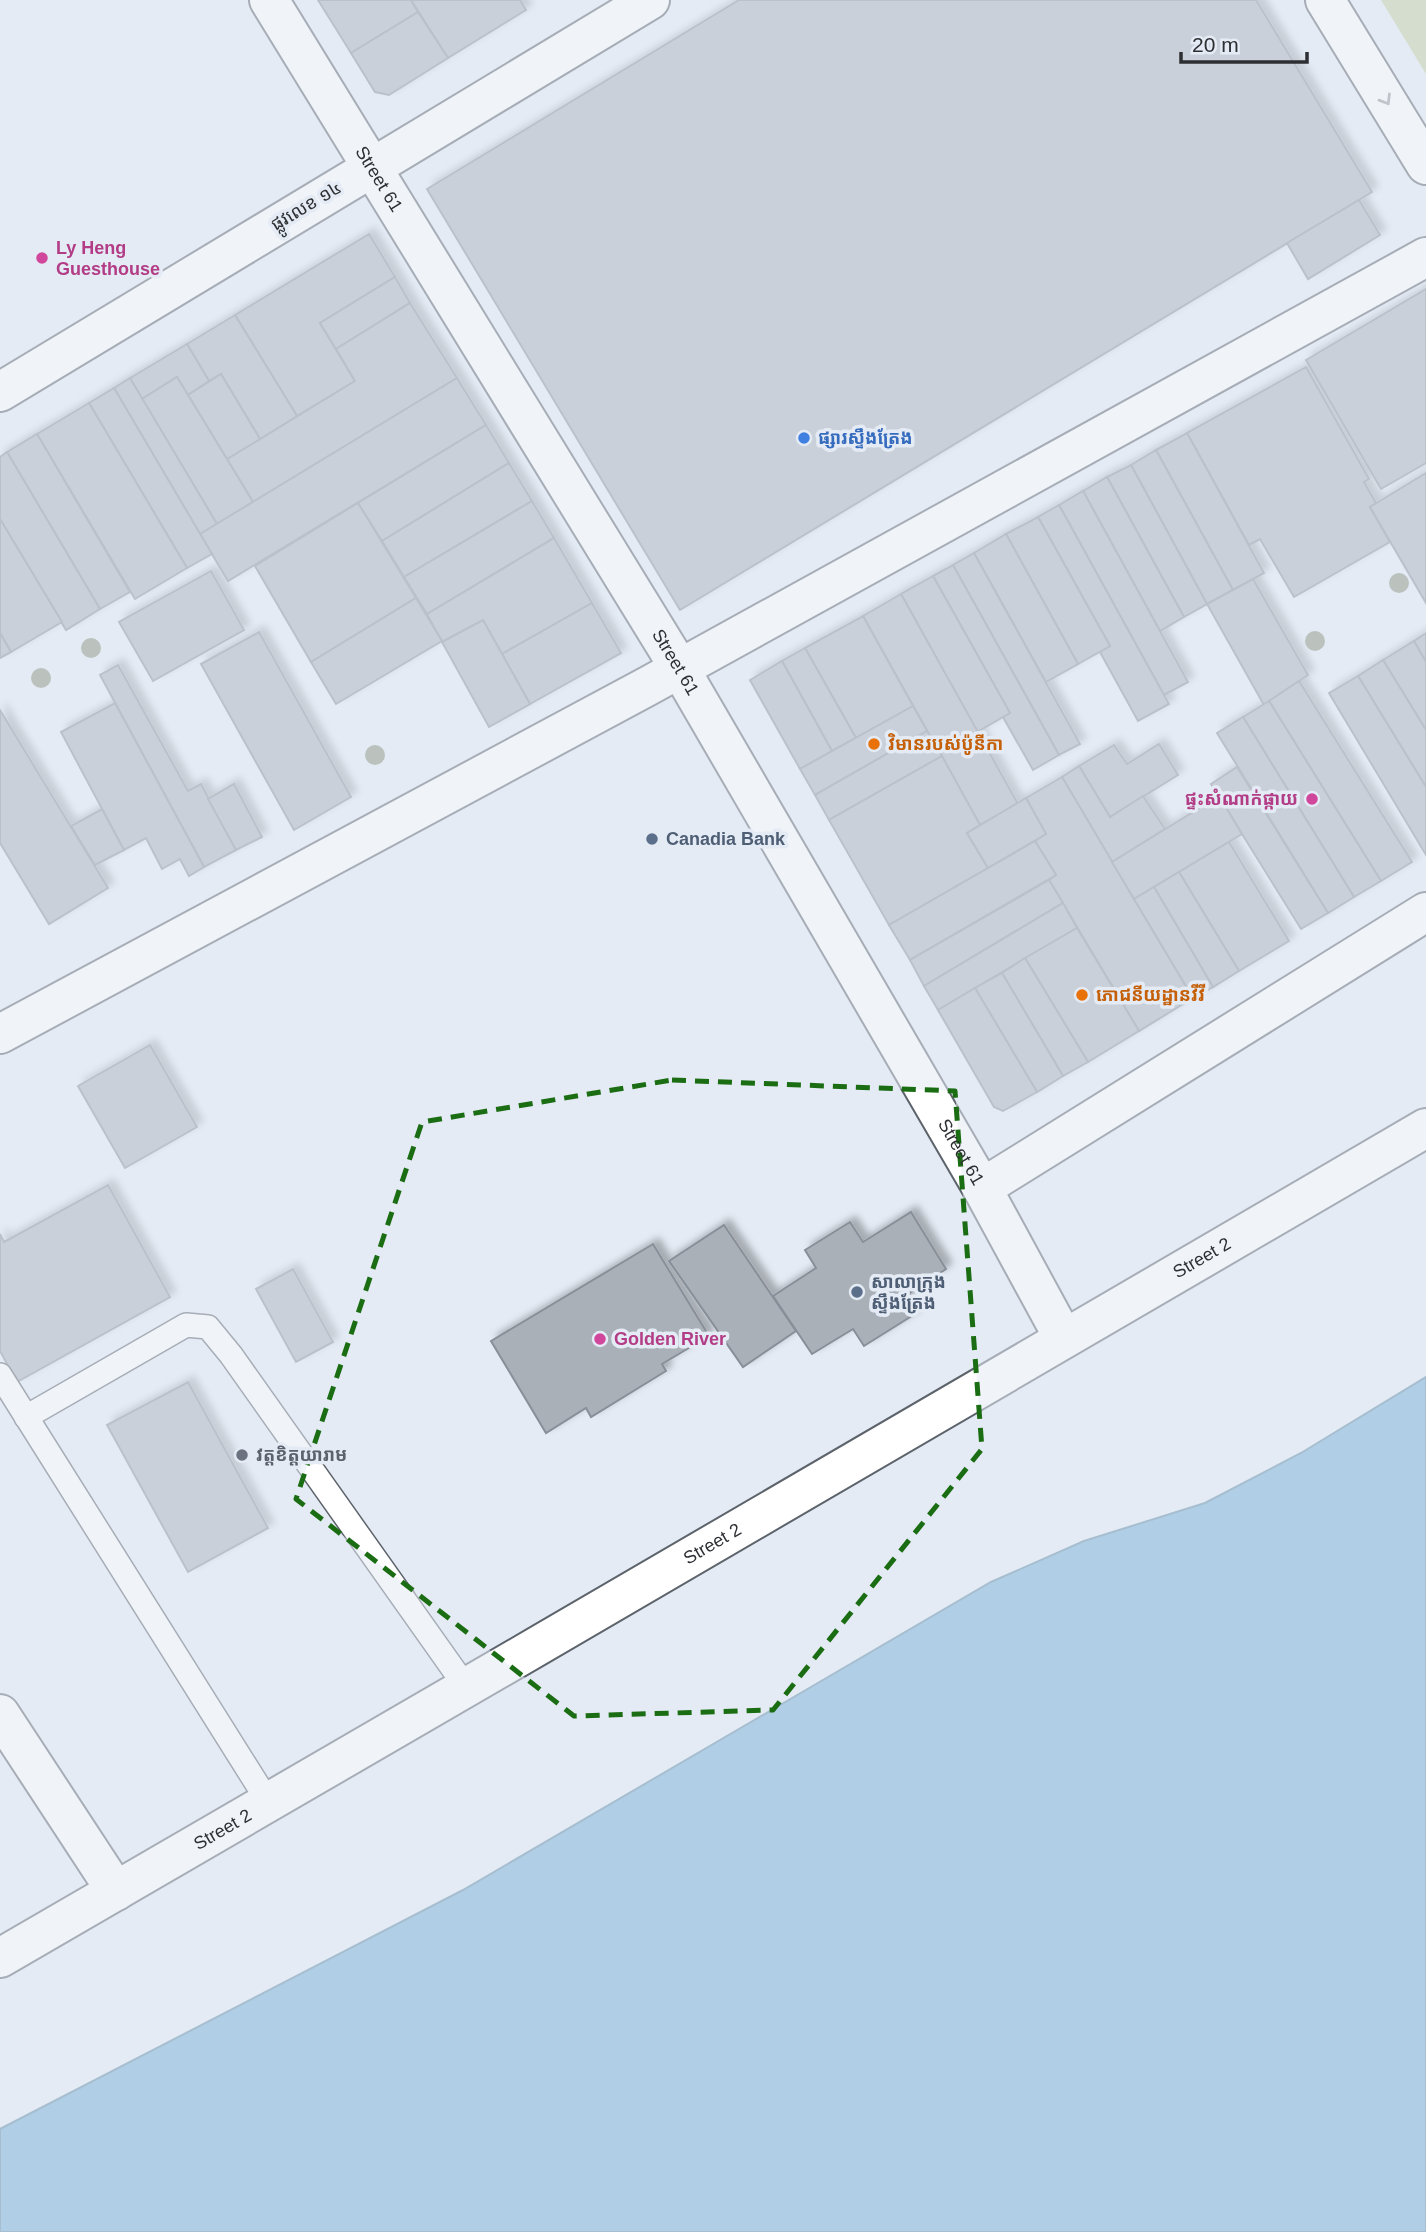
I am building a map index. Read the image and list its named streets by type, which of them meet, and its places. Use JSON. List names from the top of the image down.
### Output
{
  "streets": {
    "street": ["Street 61", "ផ្លូវលេខ ១៤", "Street 2"]
  },
  "crossings": [
    ["Street 61", "ផ្លូវលេខ ១៤"],
    ["Street 61", "Street 2"]
  ],
  "places": [
    "Ly Heng Guesthouse",
    "ផ្សារស្ទឹងត្រែង",
    "វិមានរបស់ប៉ូនីកា",
    "ផ្ទះសំណាក់ផ្កាយ",
    "Canadia Bank",
    "ភោជនីយដ្ឋានវីវី",
    "សាលាក្រុង ស្ទឹងត្រែង",
    "Golden River",
    "វត្តខិត្តយារាម"
  ],
  "scale_bar": "20 m"
}
